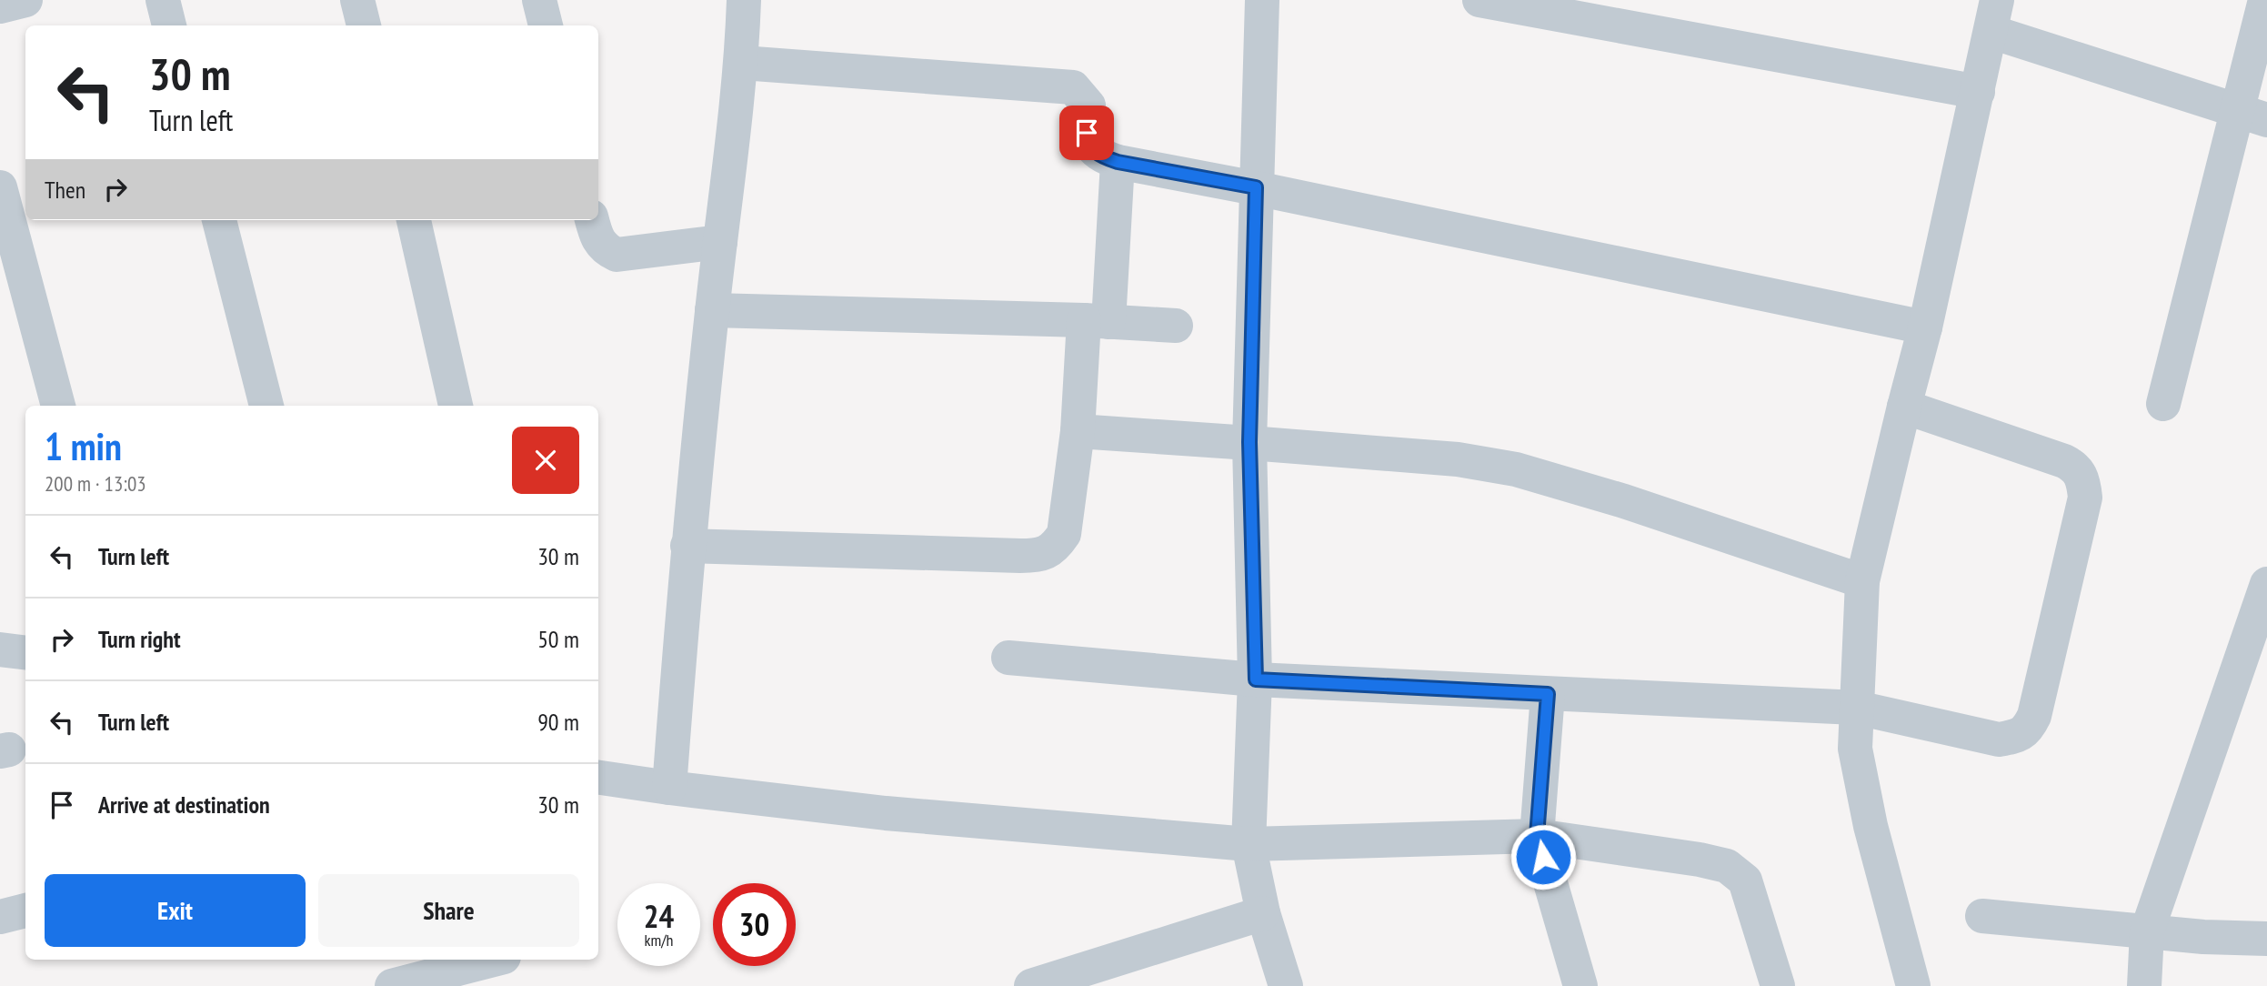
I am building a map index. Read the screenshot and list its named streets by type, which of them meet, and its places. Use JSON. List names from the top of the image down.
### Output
{
  "page": {
    "turn": ["30 m", "Turn left"],
    "then": "Then",
    "heading": ["1 min", "200 m · 13:03"],
    "list": [
      {
        "name": "Turn left",
        "value": "30 m"
      },
      {
        "name": "Turn right",
        "value": "50 m"
      },
      {
        "name": "Turn left",
        "value": "90 m"
      },
      {
        "name": "Arrive at destination",
        "value": "30 m"
      }
    ],
    "buttons": ["Exit", "Share"],
    "speed": "24 km/h",
    "limit": "30"
  }
}
